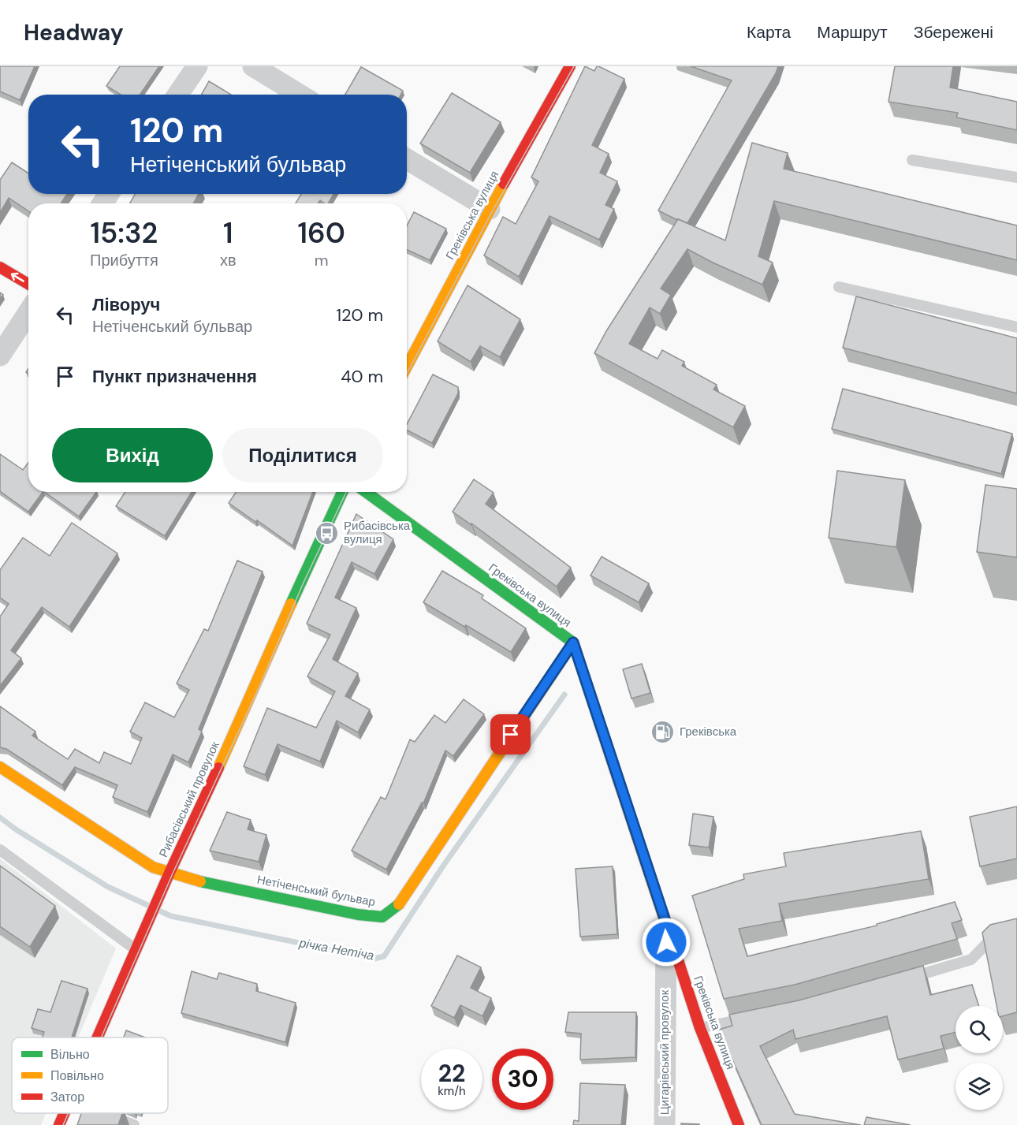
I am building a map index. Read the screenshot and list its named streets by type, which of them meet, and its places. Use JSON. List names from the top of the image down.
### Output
{
  "streets": {
    "street": [
      "Греківська вулиця",
      "Рибасівський провулок",
      "Нетіченський бульвар",
      "Цигарівський провулок"
    ]
  },
  "crossings": [
    ["Греківська вулиця", "Нетіченський бульвар"],
    ["Греківська вулиця", "Цигарівський провулок"],
    ["Рибасівський провулок", "Нетіченський бульвар"]
  ],
  "water": ["річка Нетіча"],
  "places": {
    "bus stop": ["Рибасівська вулиця"],
    "fuel station": ["Греківська"]
  },
  "legend": ["Вільно", "Повільно", "Затор"],
  "page": {
    "header": "Headway",
    "nav": ["Карта", "Маршрут", "Збережені"],
    "turn": ["120 m", "Нетіченський бульвар"],
    "eta": [
      "15:32",
      "Прибуття",
      "1",
      "хв",
      "160",
      "m"
    ],
    "list": [
      {
        "name": "Ліворуч",
        "note": "Нетіченський бульвар",
        "value": "120 m"
      },
      {
        "name": "Пункт призначення",
        "value": "40 m"
      }
    ],
    "buttons": ["Вихід", "Поділитися"],
    "speed": "22 km/h",
    "limit": "30"
  }
}
